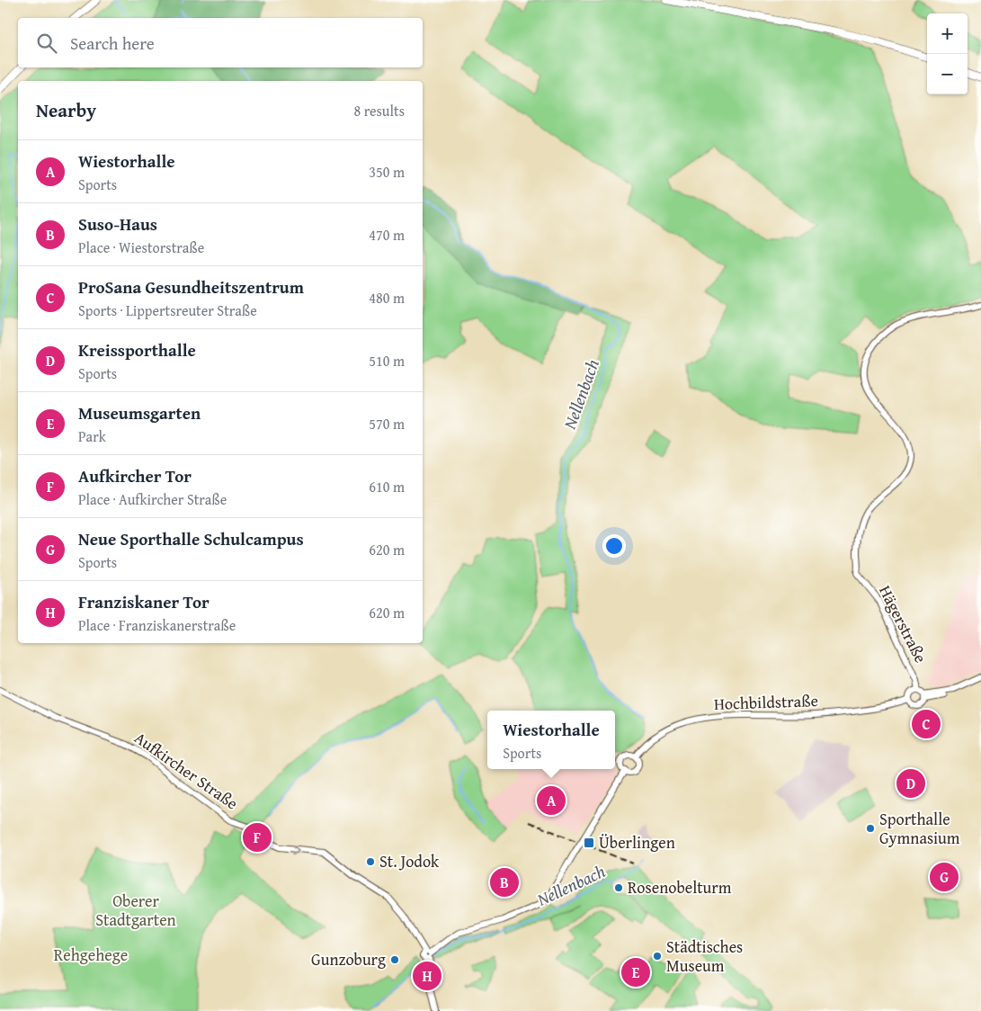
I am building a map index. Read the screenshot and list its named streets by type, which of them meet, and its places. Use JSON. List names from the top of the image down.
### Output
{
  "streets": {
    "street": ["Hägerstraße", "Hochbildstraße", "Aufkircher Straße"]
  },
  "crossings": [
    ["Hägerstraße", "Hochbildstraße"]
  ],
  "one_way": ["Aufkircher Straße"],
  "water": ["Nellenbach"],
  "parks": ["Oberer Stadtgarten", "Rehgehege"],
  "places": {
    "other": [
      "Sporthalle Gymnasium",
      "St. Jodok",
      "Rosenobelturm",
      "Städtisches Museum",
      "Gunzoburg"
    ],
    "transit": ["Überlingen"]
  },
  "page": {
    "map_buttons": ["+", "−"],
    "search": "Search here",
    "heading": ["Nearby", "8 results"],
    "list": [
      {
        "mark": "A",
        "name": "Wiestorhalle",
        "note": "Sports",
        "value": "350 m"
      },
      {
        "mark": "B",
        "name": "Suso-Haus",
        "note": "Place · Wiestorstraße",
        "value": "470 m"
      },
      {
        "mark": "C",
        "name": "ProSana Gesundheitszentrum",
        "note": "Sports · Lippertsreuter Straße",
        "value": "480 m"
      },
      {
        "mark": "D",
        "name": "Kreissporthalle",
        "note": "Sports",
        "value": "510 m"
      },
      {
        "mark": "E",
        "name": "Museumsgarten",
        "note": "Park",
        "value": "570 m"
      },
      {
        "mark": "F",
        "name": "Aufkircher Tor",
        "note": "Place · Aufkircher Straße",
        "value": "610 m"
      },
      {
        "mark": "G",
        "name": "Neue Sporthalle Schulcampus",
        "note": "Sports",
        "value": "620 m"
      },
      {
        "mark": "H",
        "name": "Franziskaner Tor",
        "note": "Place · Franziskanerstraße",
        "value": "620 m"
      }
    ],
    "pins": [
      "C",
      "D",
      "A",
      "F",
      "G",
      "B",
      "E",
      "H"
    ],
    "popup": ["Wiestorhalle", "Sports"]
  }
}
